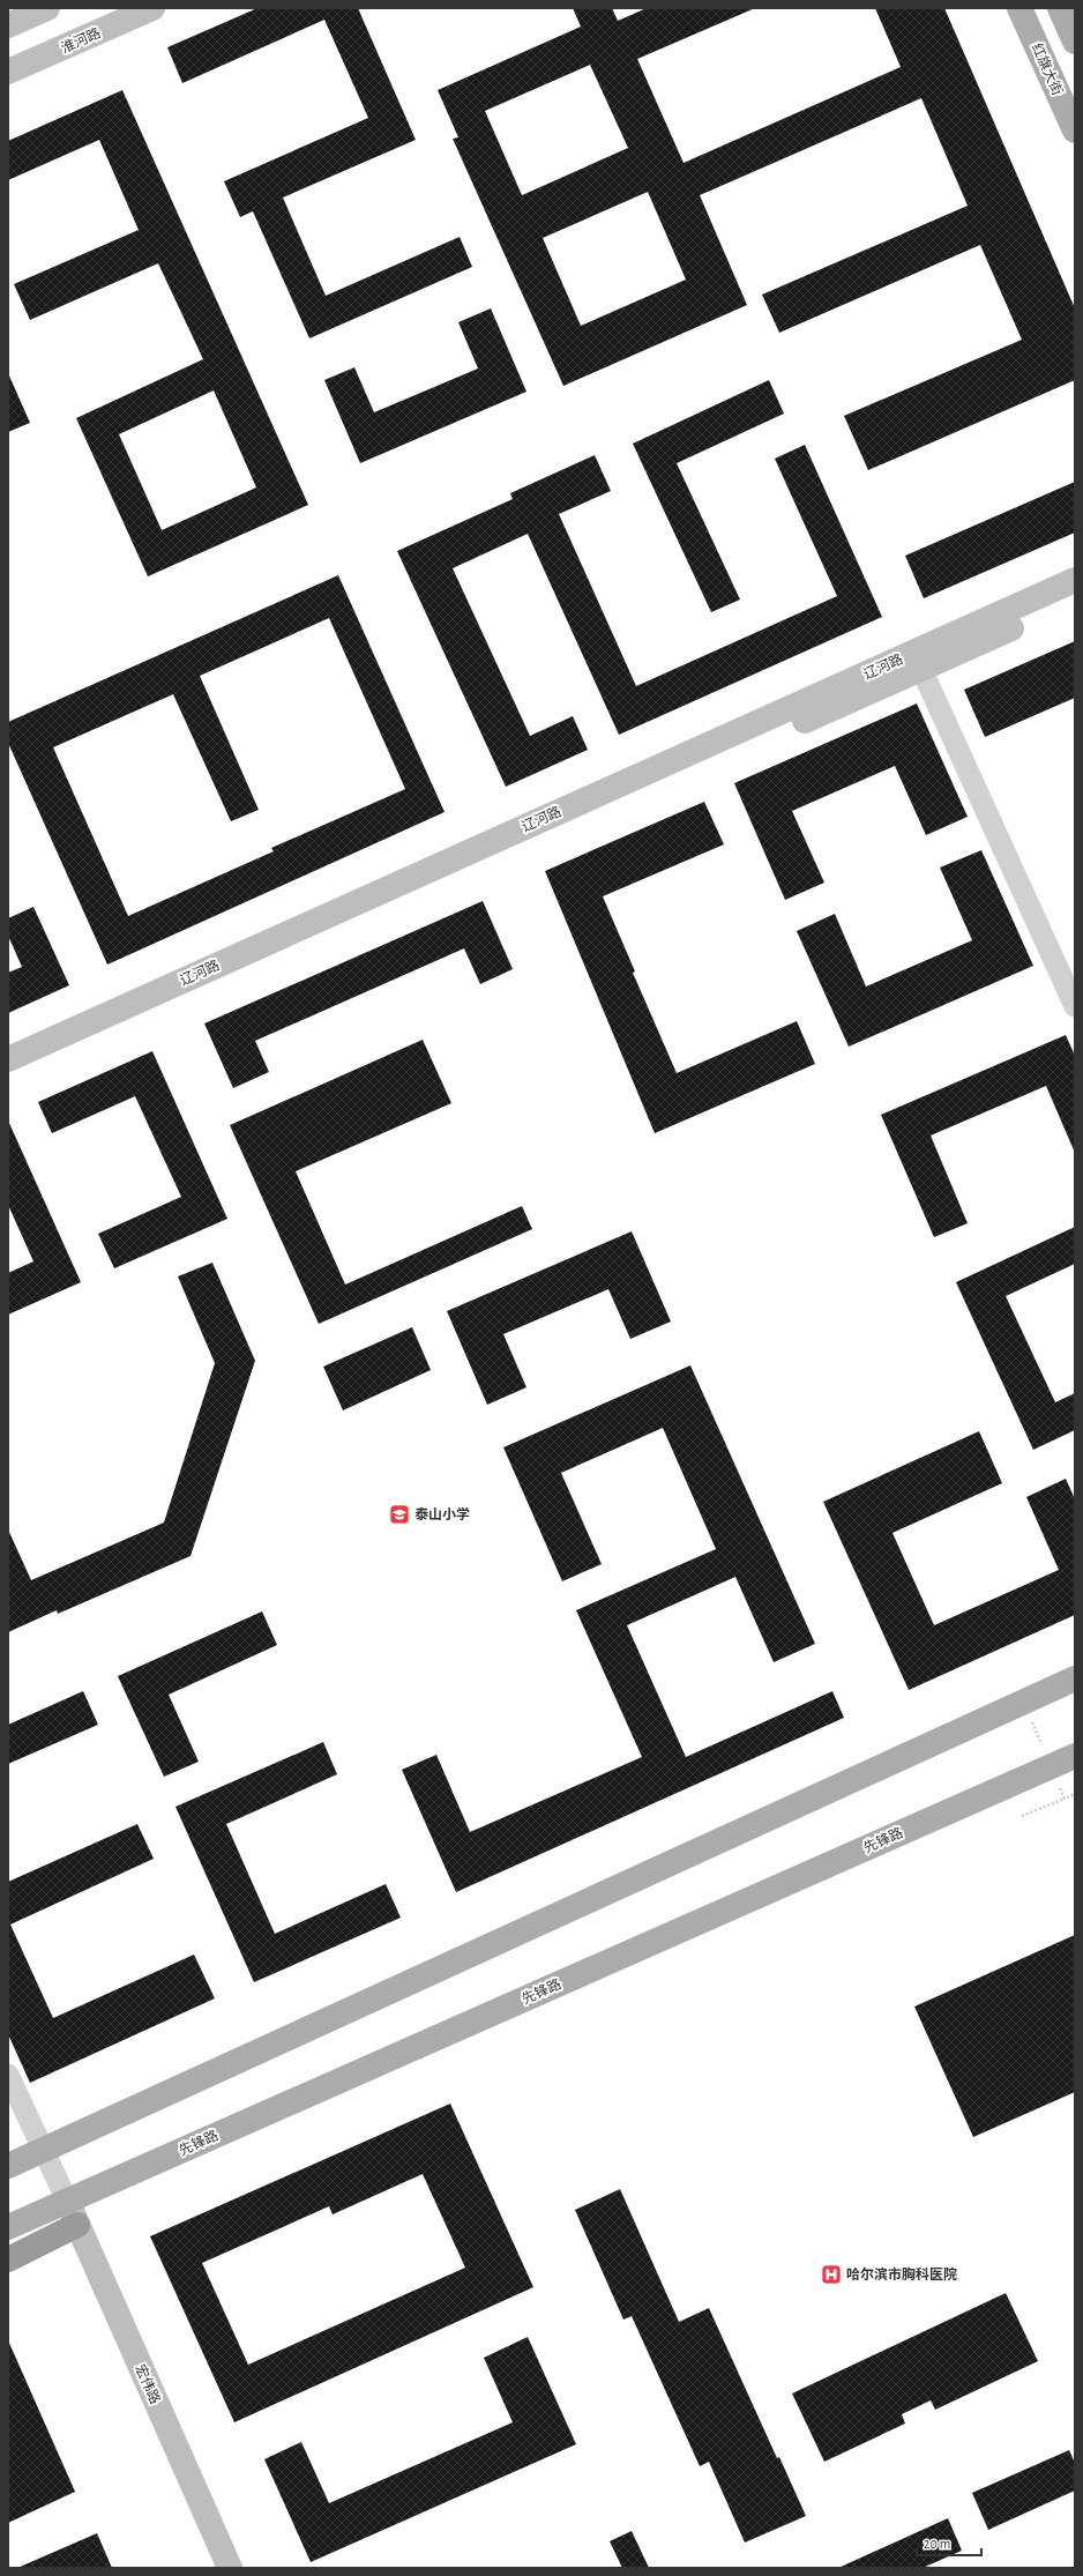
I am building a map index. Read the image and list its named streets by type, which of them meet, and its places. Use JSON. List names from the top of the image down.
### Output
{
  "streets": {
    "main road": [
      "淮河路",
      "红旗大街",
      "辽河路",
      "先锋路",
      "宏伟路"
    ]
  },
  "crossings": [
    ["先锋路", "宏伟路"]
  ],
  "places": {
    "school or university": ["泰山小学"],
    "hospital": ["哈尔滨市胸科医院"]
  },
  "scale_bar": "20 m"
}
